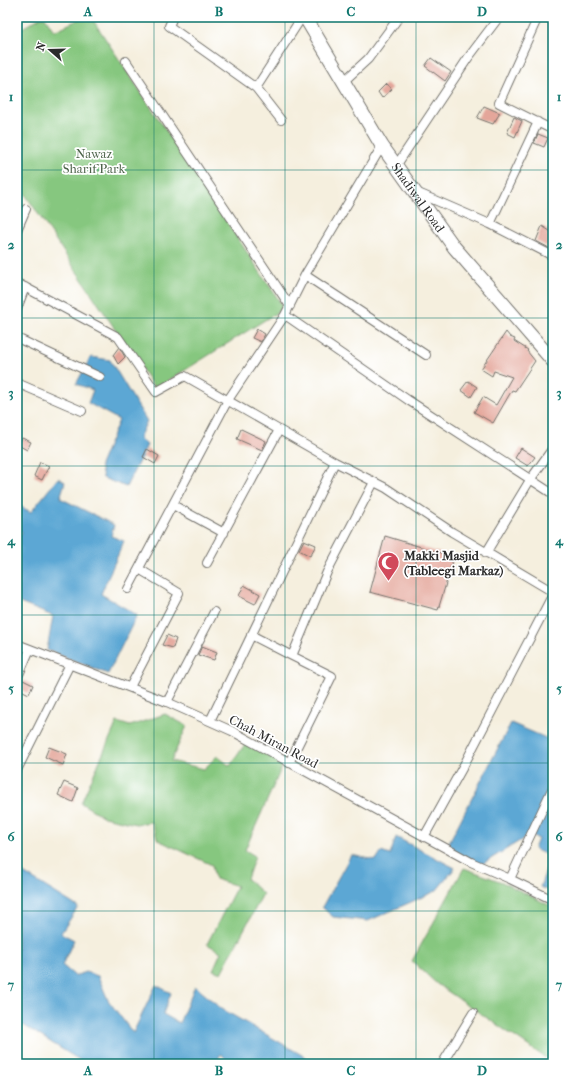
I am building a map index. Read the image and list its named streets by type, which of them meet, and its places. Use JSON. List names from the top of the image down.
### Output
{
  "streets": {
    "main road": ["Shadiwal Road"],
    "street": ["Chah Miran Road"]
  },
  "parks": ["Nawaz Sharif Park"],
  "places": {
    "mosque": ["Makki Masjid (Tableegi Markaz)"]
  },
  "north": "left",
  "grid": {
    "columns": [
      "A",
      "B",
      "C",
      "D"
    ],
    "rows": [
      "1",
      "2",
      "3",
      "4",
      "5",
      "6",
      "7"
    ]
  }
}
